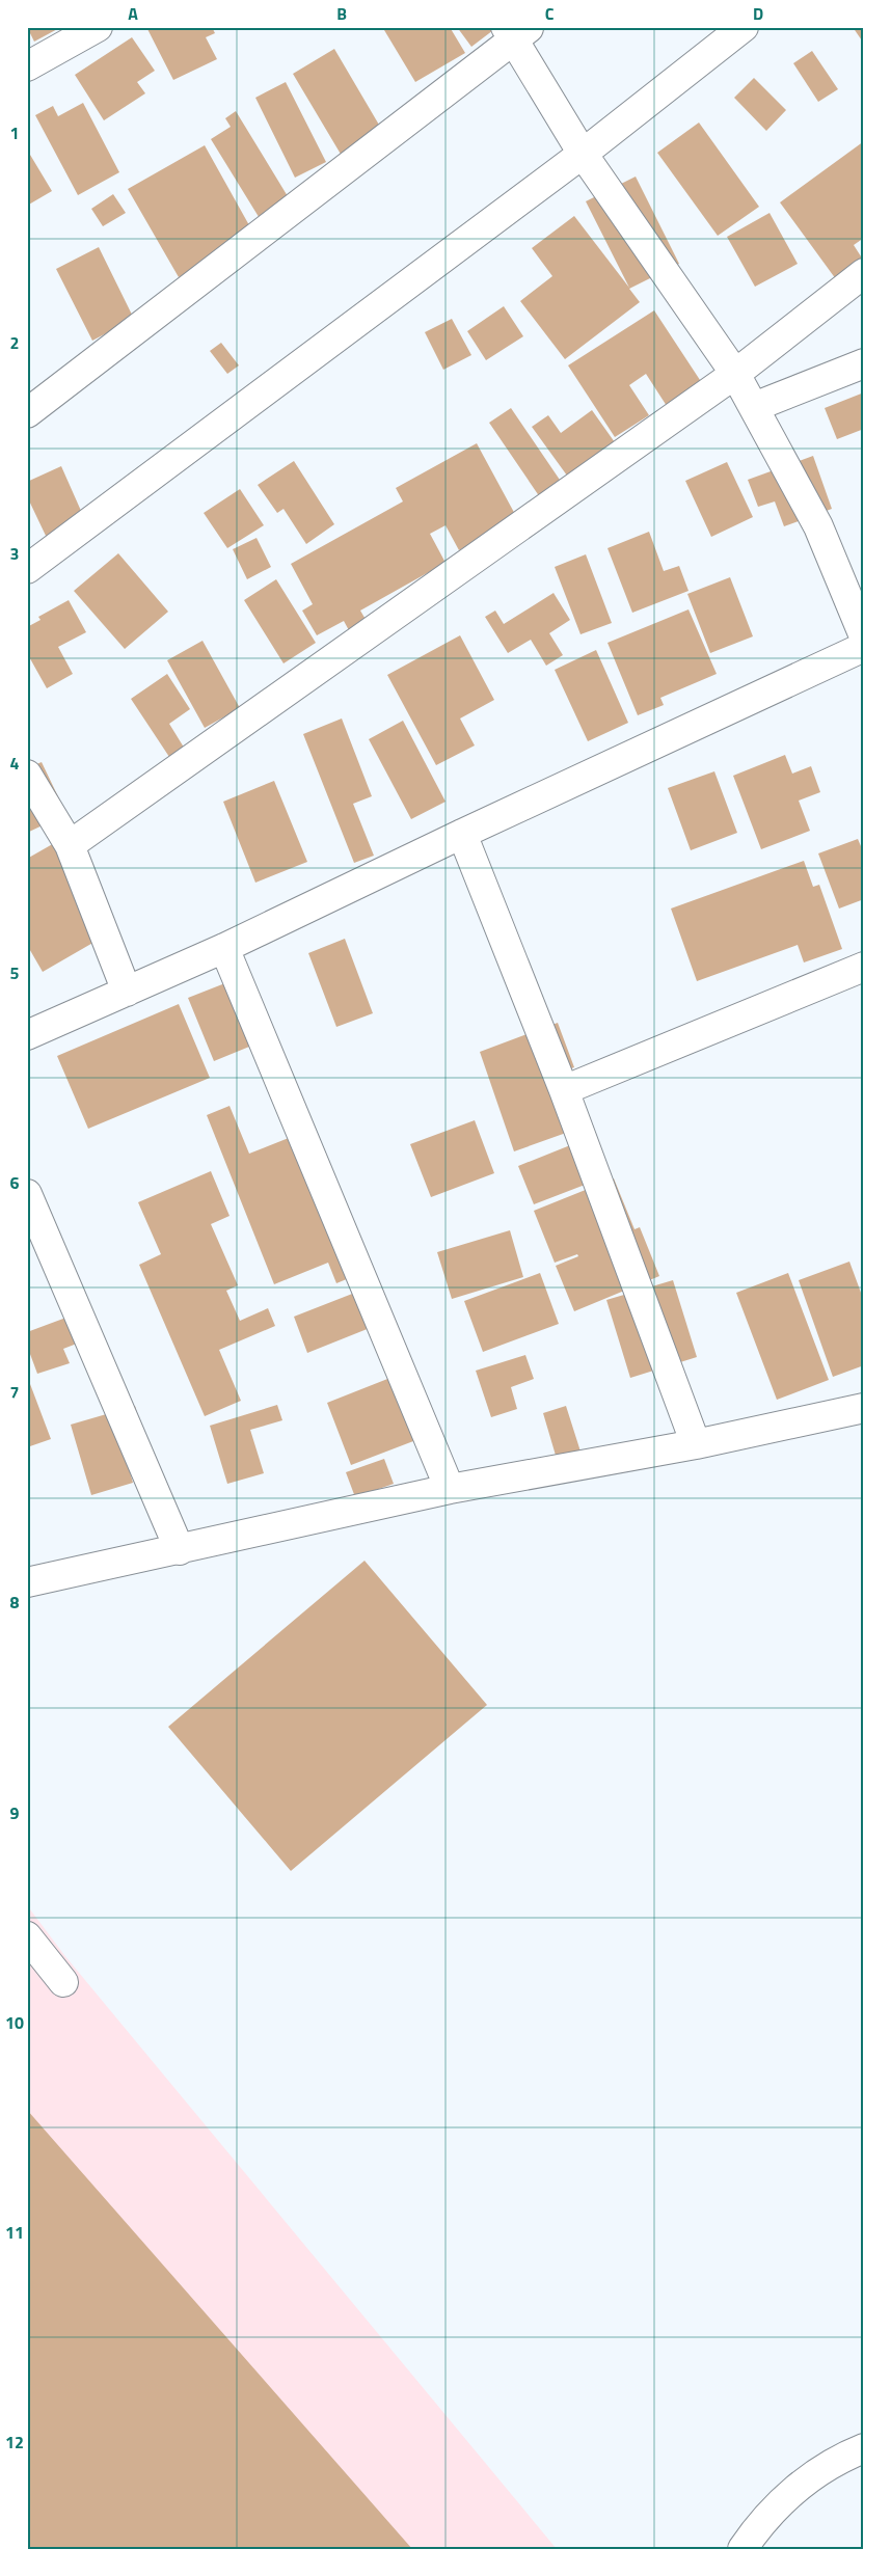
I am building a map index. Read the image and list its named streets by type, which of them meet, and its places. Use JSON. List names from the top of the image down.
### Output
{
  "grid": {
    "columns": [
      "A",
      "B",
      "C",
      "D"
    ],
    "rows": [
      "1",
      "2",
      "3",
      "4",
      "5",
      "6",
      "7",
      "8",
      "9",
      "10",
      "11",
      "12"
    ]
  }
}
